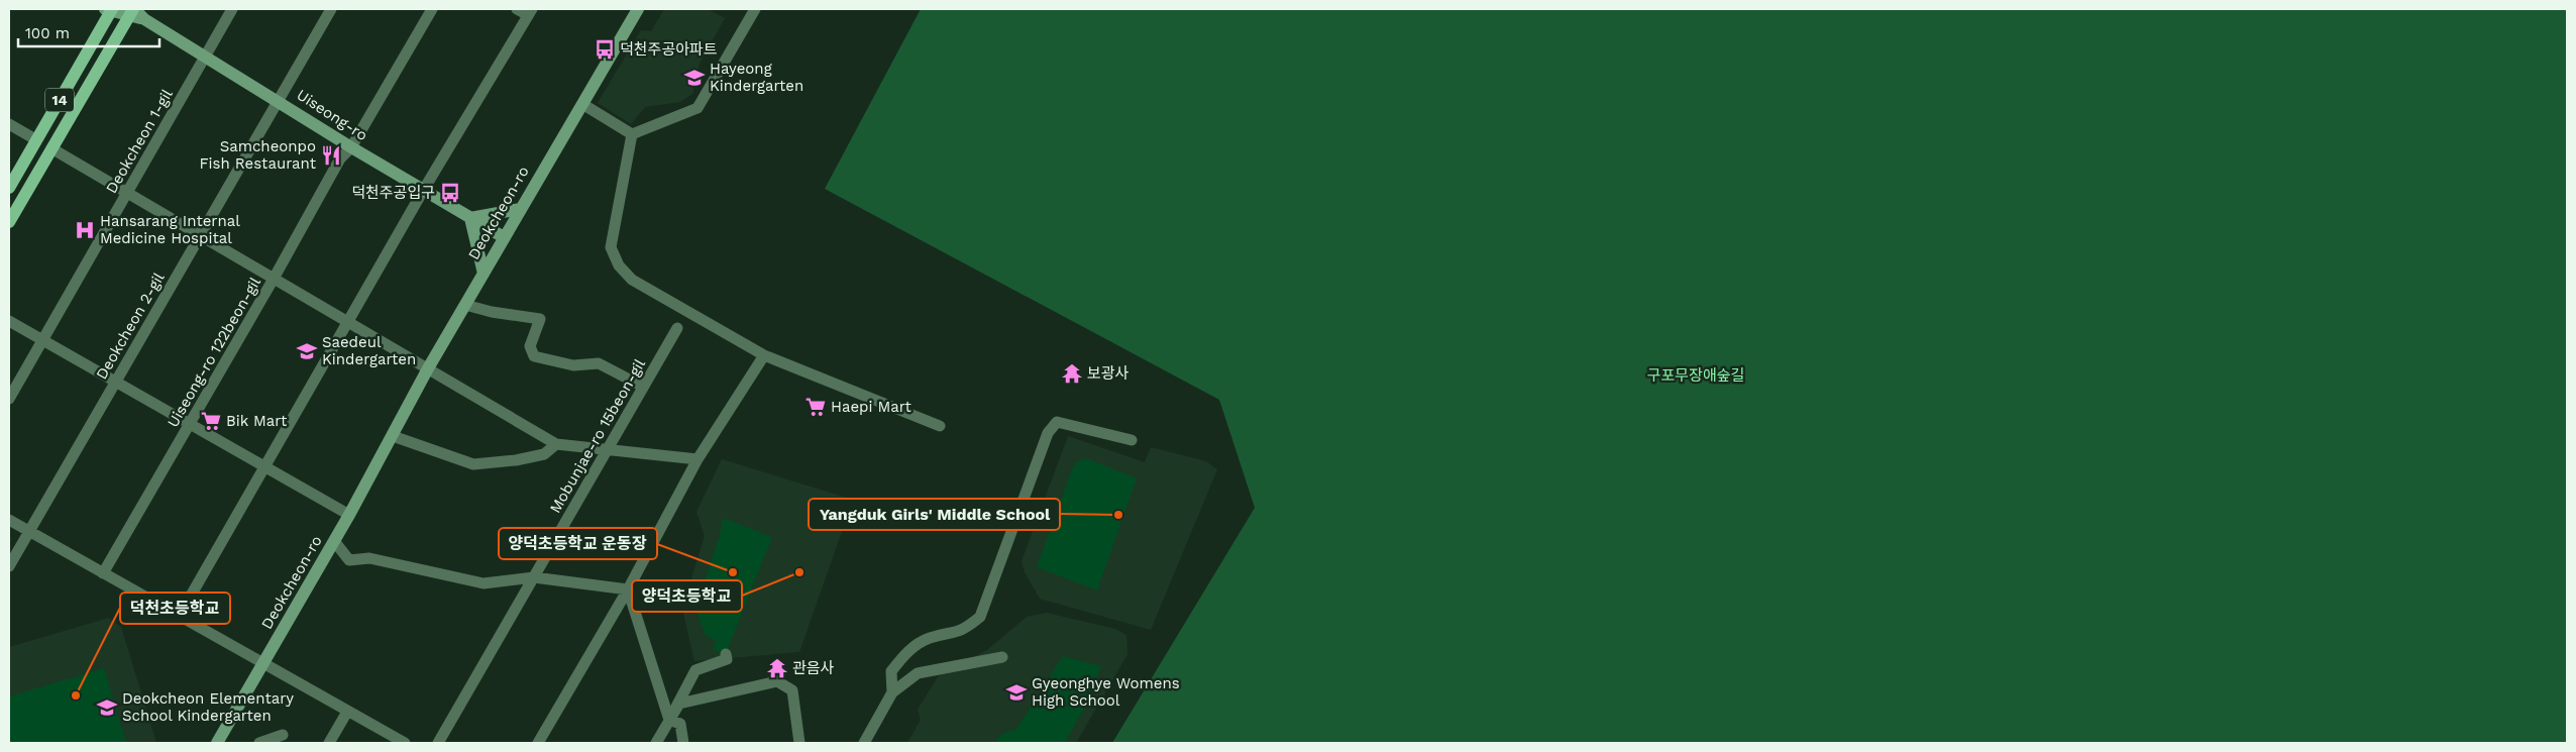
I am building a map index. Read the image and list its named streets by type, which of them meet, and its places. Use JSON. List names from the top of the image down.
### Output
{
  "streets": {
    "main road": ["14", "Uiseong-ro", "Deokcheon-ro"],
    "street": [
      "Deokcheon 1-gil",
      "Deokcheon 2-gil",
      "Uiseong-ro 122beon-gil",
      "Mobunjae-ro 15beon-gil"
    ]
  },
  "crossings": [
    ["14", "Uiseong-ro"],
    ["Uiseong-ro", "Deokcheon 1-gil"],
    ["Uiseong-ro", "Deokcheon-ro"],
    ["Uiseong-ro", "Deokcheon 2-gil"],
    ["Uiseong-ro", "Uiseong-ro 122beon-gil"]
  ],
  "parks": ["구포무장애숲길"],
  "places": {
    "bus stop": ["덕천주공아파트", "덕천주공입구"],
    "school or university": [
      "Hayeong Kindergarten",
      "Saedeul Kindergarten",
      "Gyeonghye Womens High School",
      "Deokcheon Elementary School Kindergarten"
    ],
    "restaurant": ["Samcheonpo Fish Restaurant"],
    "hospital": ["Hansarang Internal Medicine Hospital"],
    "temple": ["보광사", "관음사"],
    "supermarket": ["Haepi Mart", "Bik Mart"],
    "other": [
      "Yangduk Girls' Middle School",
      "양덕초등학교 운동장",
      "양덕초등학교",
      "덕천초등학교"
    ]
  },
  "scale_bar": "100 m"
}
